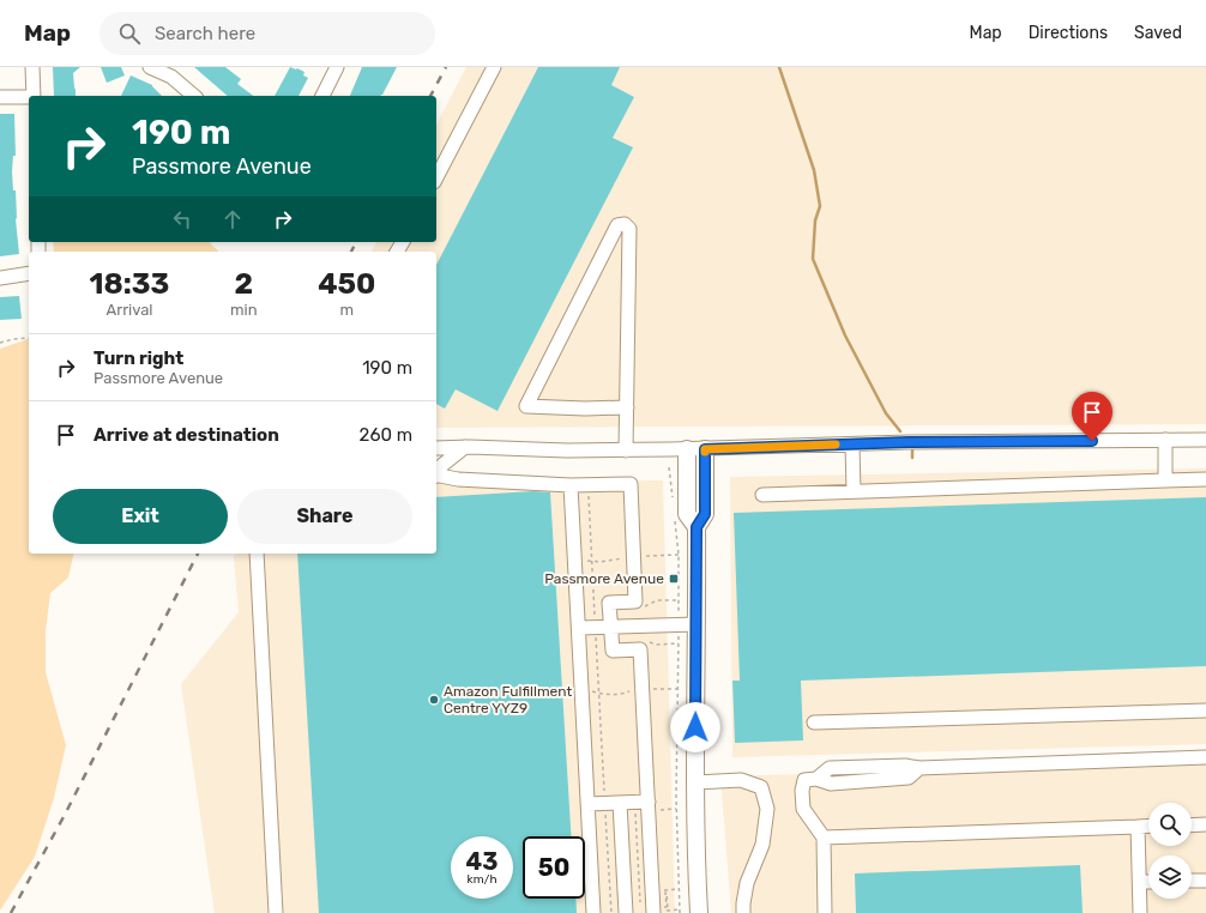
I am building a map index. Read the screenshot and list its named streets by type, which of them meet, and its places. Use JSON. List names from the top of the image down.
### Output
{
  "places": {
    "transit": ["Passmore Avenue"],
    "other": ["Amazon Fulfillment Centre YYZ9"]
  },
  "page": {
    "header": "Map",
    "search": "Search here",
    "nav": ["Map", "Directions", "Saved"],
    "turn": ["190 m", "Passmore Avenue"],
    "eta": [
      "18:33",
      "Arrival",
      "2",
      "min",
      "450",
      "m"
    ],
    "list": [
      {
        "name": "Turn right",
        "note": "Passmore Avenue",
        "value": "190 m"
      },
      {
        "name": "Arrive at destination",
        "value": "260 m"
      }
    ],
    "buttons": ["Exit", "Share"],
    "speed": "43 km/h",
    "limit": "50"
  }
}
